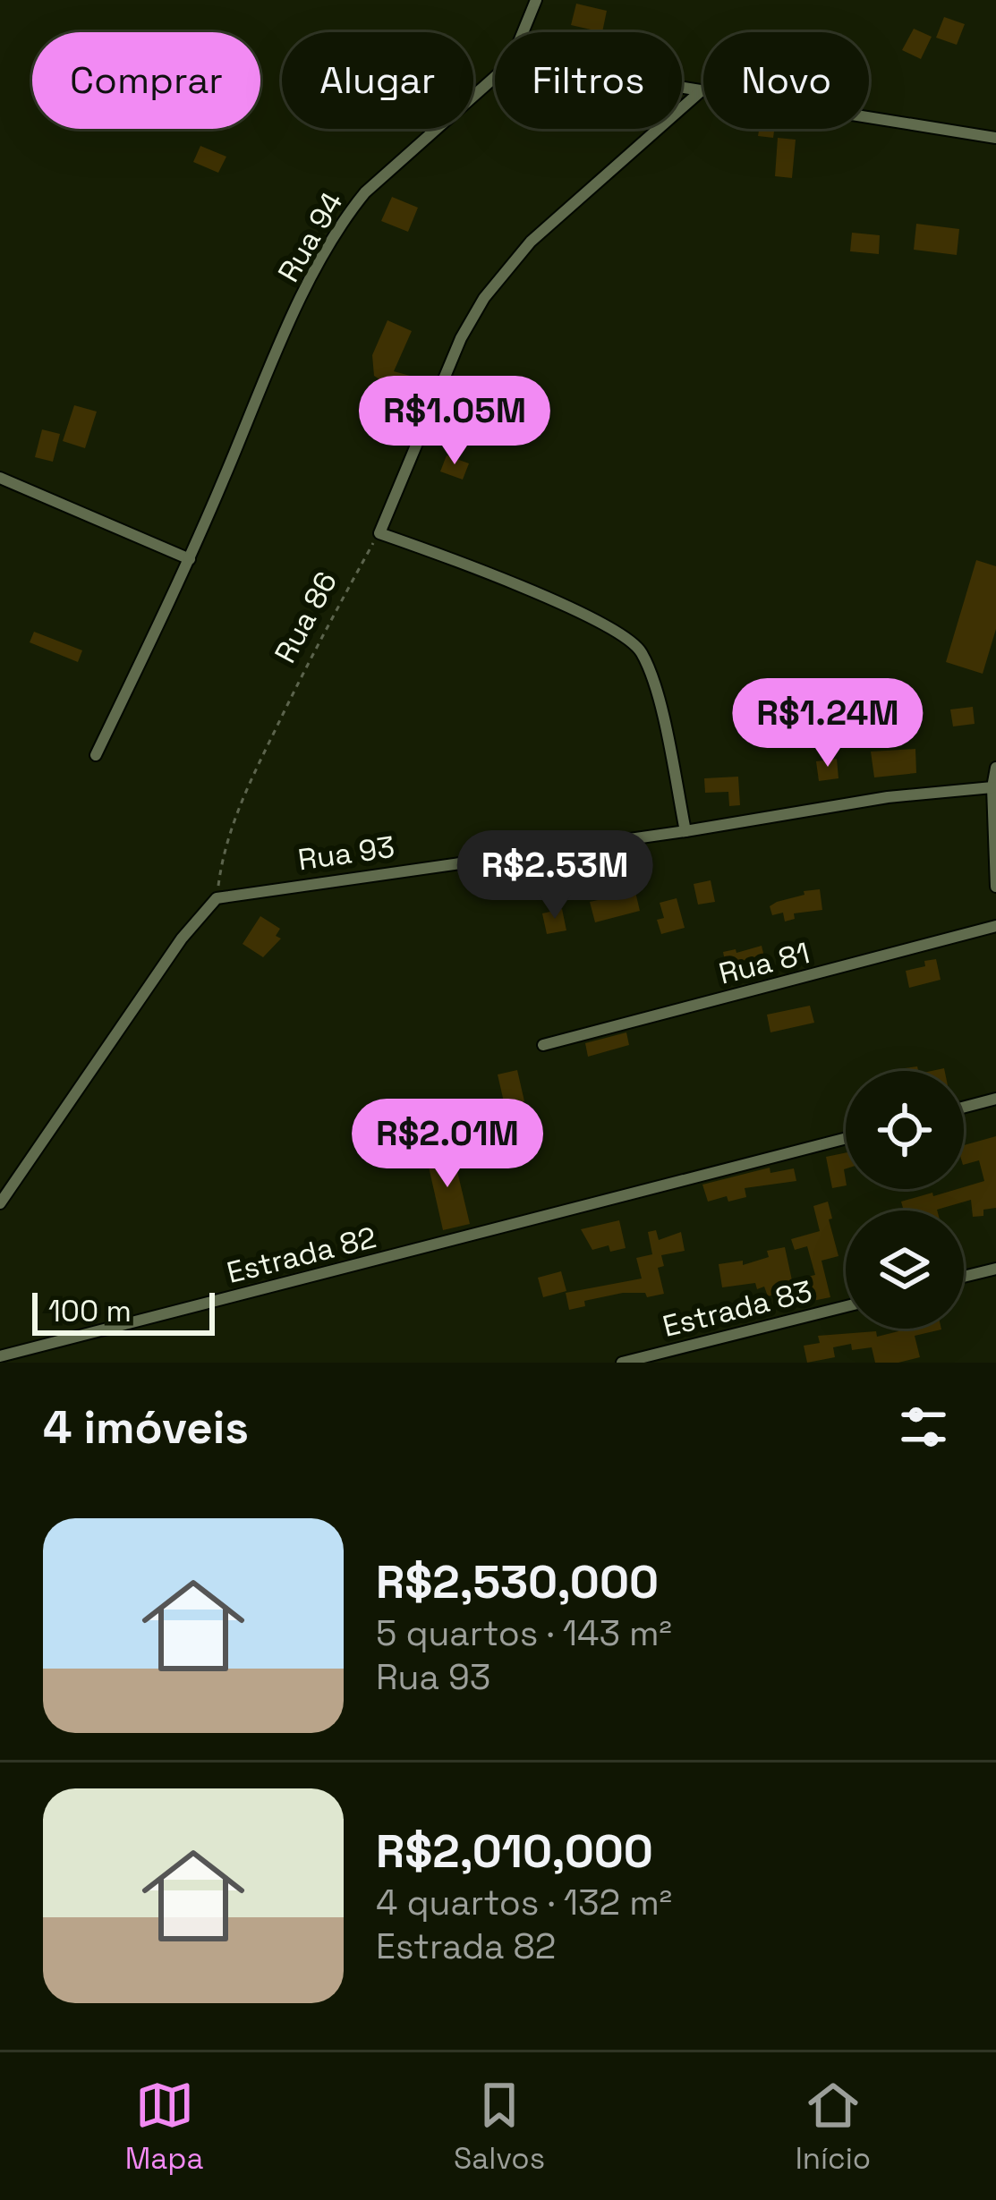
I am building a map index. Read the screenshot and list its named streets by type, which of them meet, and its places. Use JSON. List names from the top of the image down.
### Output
{
  "streets": {
    "street": [
      "Rua 94",
      "Rua 93",
      "Rua 81",
      "Estrada 82",
      "Estrada 83"
    ],
    "path": ["Rua 86"]
  },
  "crossings": [
    ["Rua 86", "Rua 93"]
  ],
  "scale_bar": "100 m",
  "page": {
    "chip": [
      "Comprar",
      "Alugar",
      "Filtros",
      "Novo"
    ],
    "price": [
      "R$1.05M",
      "R$1.24M",
      "R$2.53M",
      "R$2.01M"
    ],
    "scale": "100 m",
    "heading": "4 imóveis",
    "list": [
      {
        "name": "R$2,530,000",
        "note": "5 quartos · 143 m² · Rua 93"
      },
      {
        "name": "R$2,010,000",
        "note": "4 quartos · 132 m² · Estrada 82"
      }
    ],
    "tabs": ["Mapa", "Salvos", "Início"]
  }
}
